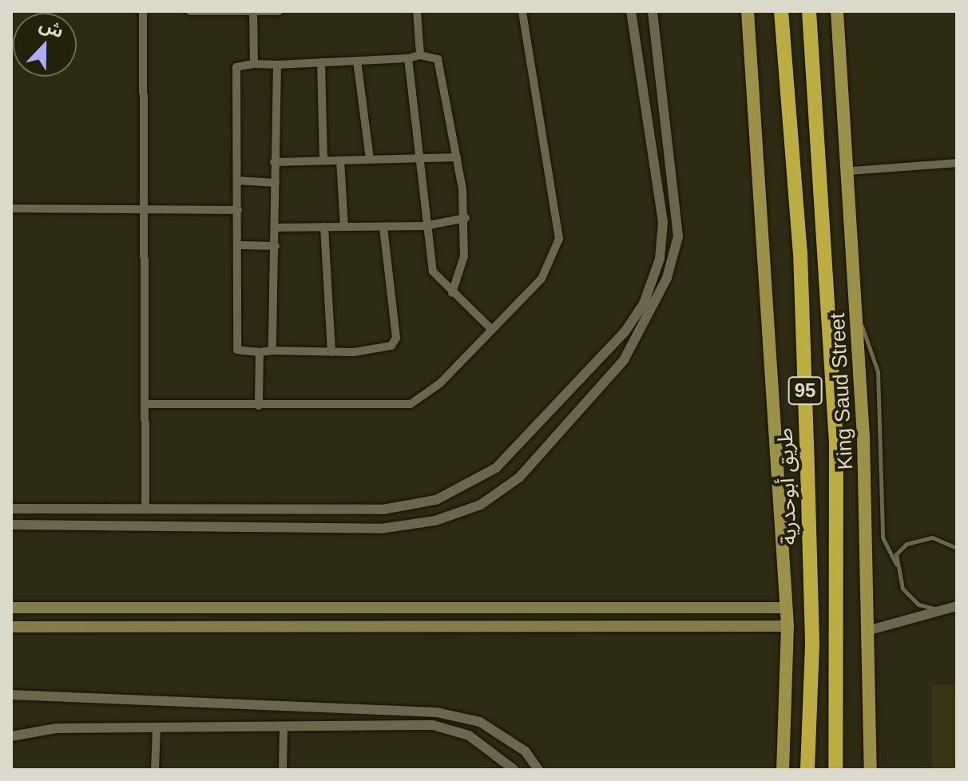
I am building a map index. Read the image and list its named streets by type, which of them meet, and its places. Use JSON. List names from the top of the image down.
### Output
{
  "streets": {
    "highway": ["95", "طريق أبوحدرية"],
    "main road": ["King Saud Street"]
  },
  "north": "top"
}
